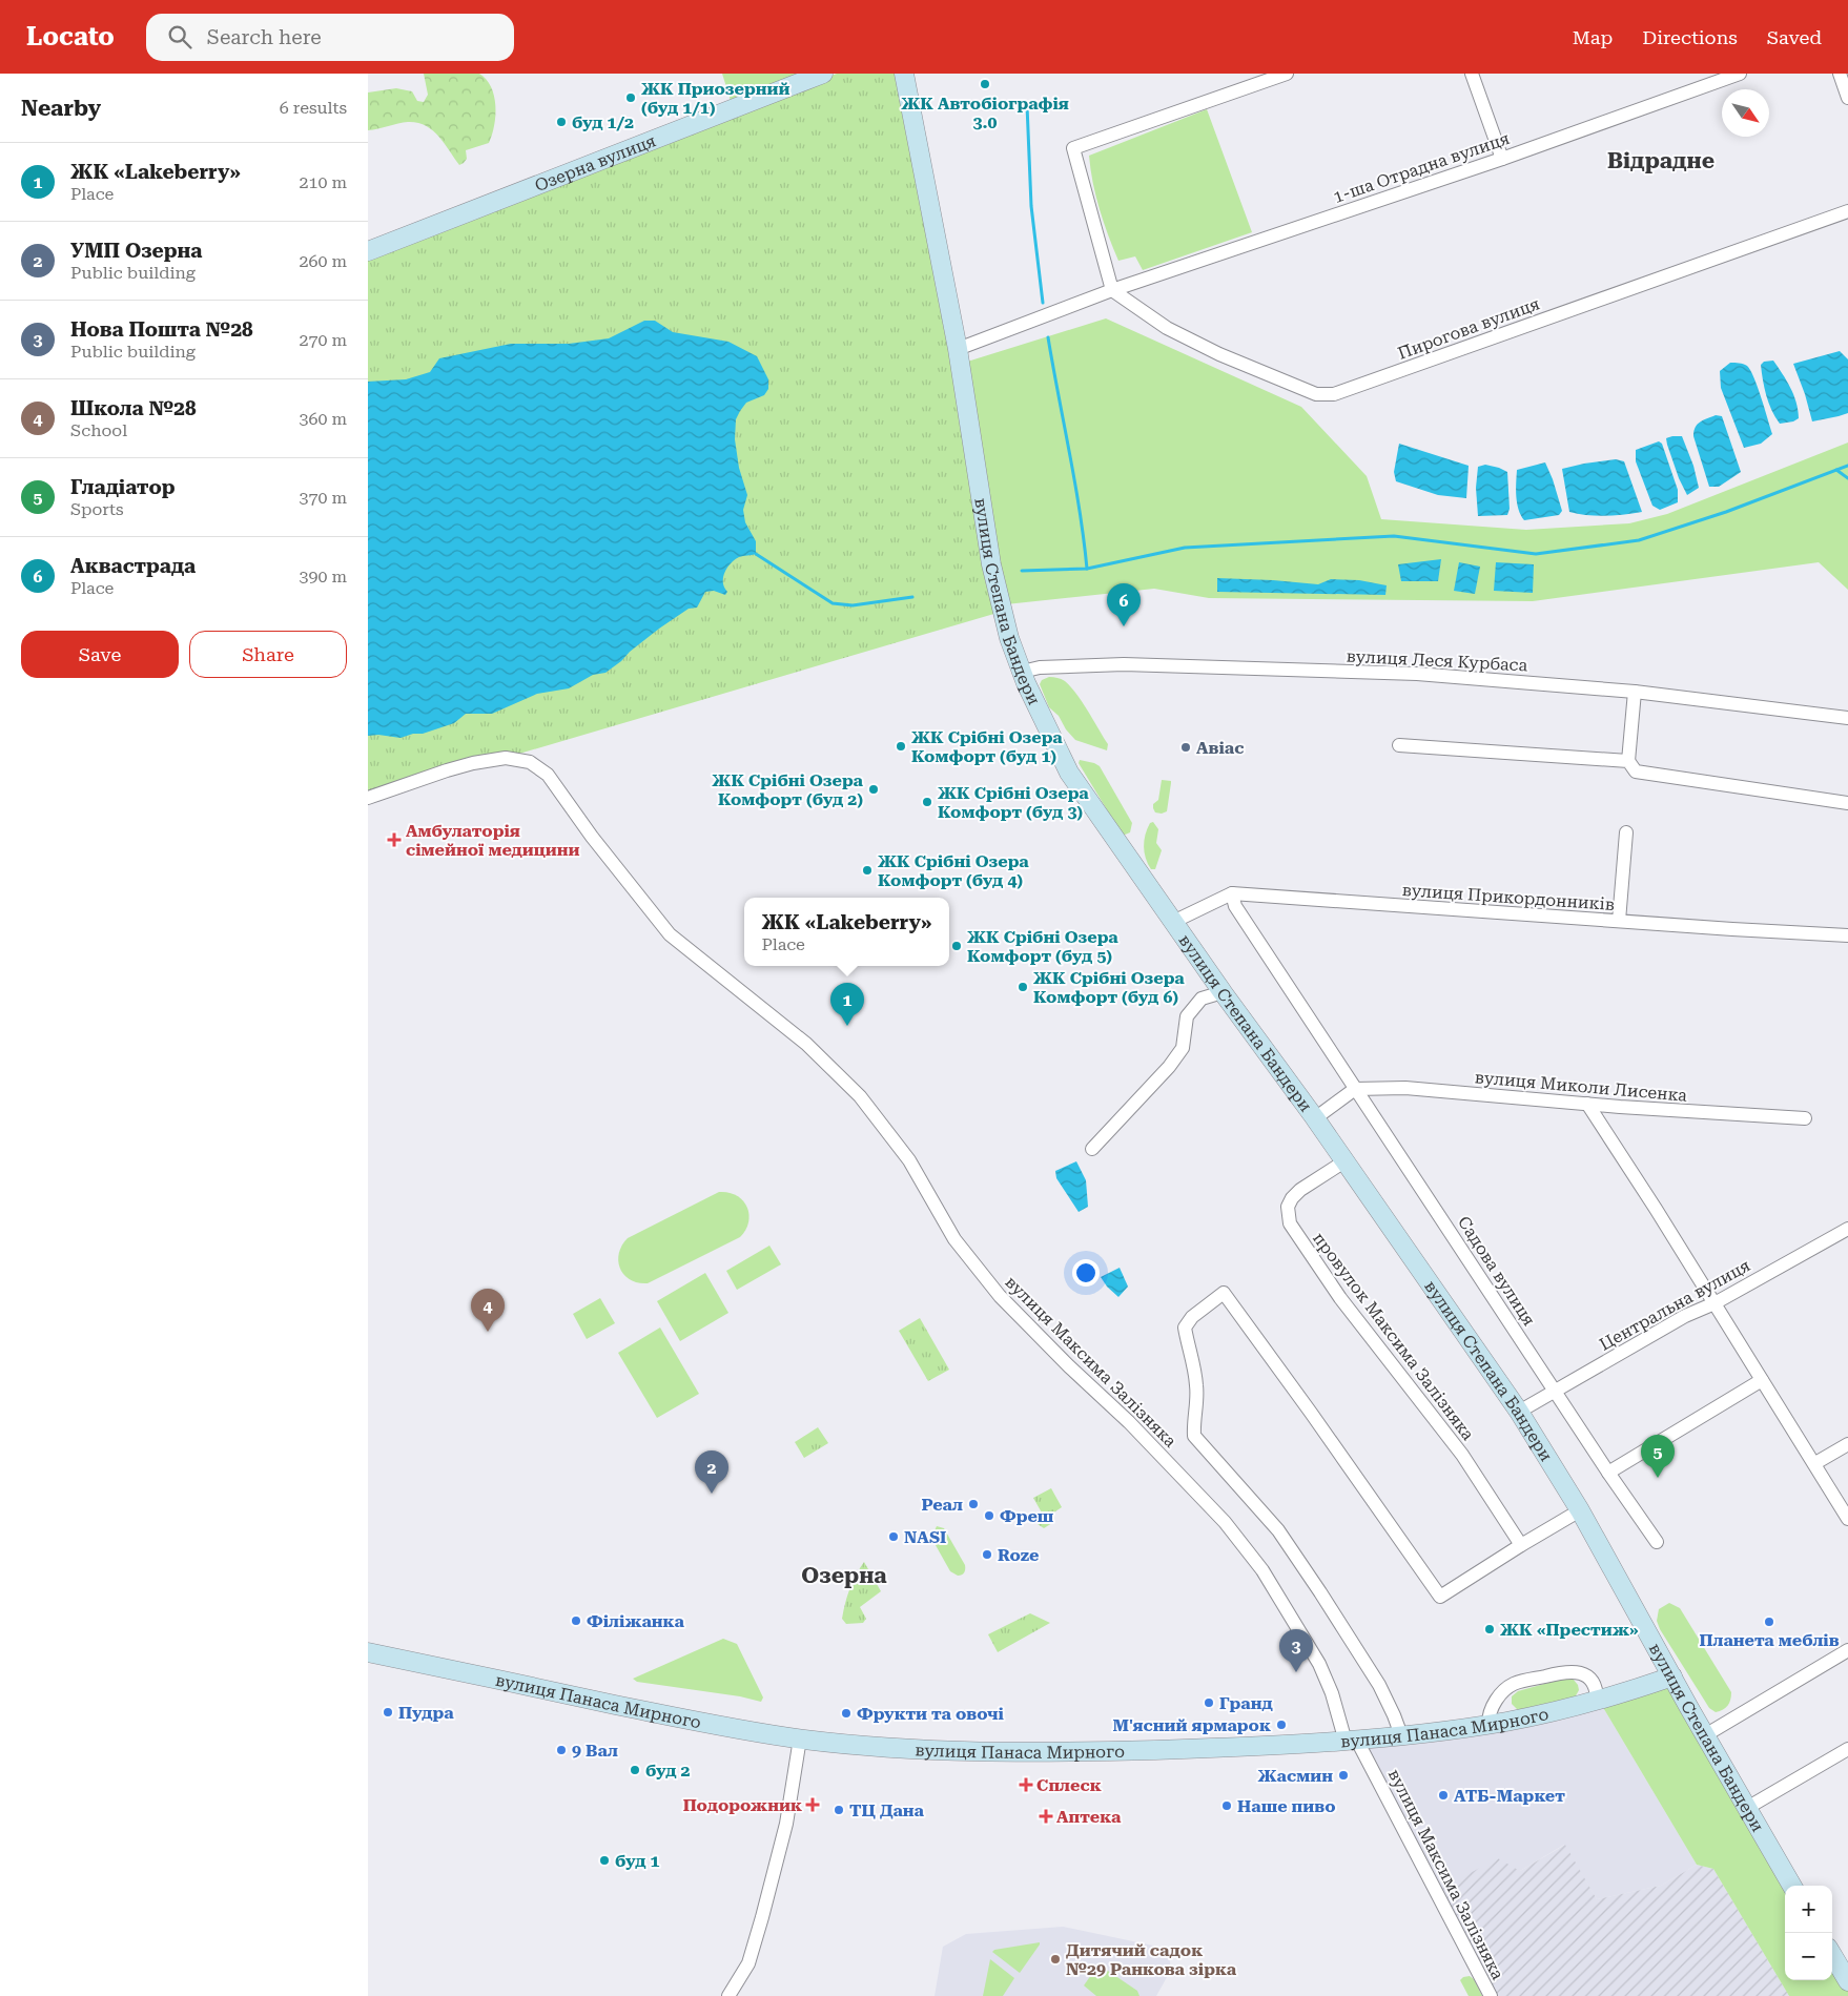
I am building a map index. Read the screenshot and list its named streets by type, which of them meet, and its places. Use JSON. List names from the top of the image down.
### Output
{
  "streets": {
    "main road": ["Озерна вулиця", "вулиця Степана Бандери", "вулиця Панаса Мирного"],
    "street": [
      "1-ша Отрадна вулиця",
      "Пирогова вулиця",
      "вулиця Леся Курбаса",
      "вулиця Прикордонників",
      "вулиця Миколи Лисенка",
      "Садова вулиця",
      "Центральна вулиця",
      "провулок Максима Залізняка",
      "вулиця Максима Залізняка"
    ]
  },
  "crossings": [
    ["1-ша Отрадна вулиця", "Пирогова вулиця"],
    ["1-ша Отрадна вулиця", "вулиця Степана Бандери"],
    ["вулиця Степана Бандери", "вулиця Леся Курбаса"],
    ["вулиця Степана Бандери", "вулиця Прикордонників"],
    ["вулиця Степана Бандери", "Центральна вулиця"],
    ["вулиця Степана Бандери", "провулок Максима Залізняка"],
    ["вулиця Степана Бандери", "вулиця Панаса Мирного"],
    ["вулиця Прикордонників", "Садова вулиця"],
    ["вулиця Миколи Лисенка", "Садова вулиця"],
    ["Садова вулиця", "Центральна вулиця"],
    ["провулок Максима Залізняка", "вулиця Максима Залізняка"],
    ["вулиця Максима Залізняка", "вулиця Панаса Мирного"]
  ],
  "districts": ["Відрадне", "Озерна"],
  "places": {
    "other": [
      "ЖК Автобіографія 3.0",
      "ЖК Приозерний (буд 1/1)",
      "буд 1/2",
      "ЖК Срібні Озера Комфорт (буд 1)",
      "Авіас",
      "ЖК Срібні Озера Комфорт (буд 2)",
      "ЖК Срібні Озера Комфорт (буд 3)",
      "ЖК Срібні Озера Комфорт (буд 4)",
      "ЖК Срібні Озера Комфорт (буд 5)",
      "ЖК Срібні Озера Комфорт (буд 6)",
      "Реал",
      "Фреш",
      "NASI",
      "Roze",
      "Філіжанка",
      "Планета меблів",
      "ЖК «Престиж»",
      "Гранд",
      "Пудра",
      "Фрукти та овочі",
      "М'ясний ярмарок",
      "9 Вал",
      "буд 2",
      "Жасмин",
      "АТБ-Маркет",
      "Наше пиво",
      "ТЦ Дана",
      "буд 1",
      "Дитячий садок №29 Ранкова зірка"
    ],
    "health": [
      "Амбулаторія сімейної медицини",
      "Сплеск",
      "Подорожник",
      "Аптека"
    ]
  },
  "north": "bottom right",
  "page": {
    "header": "Locato",
    "search": "Search here",
    "nav": ["Map", "Directions", "Saved"],
    "heading": ["Nearby", "6 results"],
    "list": [
      {
        "mark": "1",
        "name": "ЖК «Lakeberry»",
        "note": "Place",
        "value": "210 m"
      },
      {
        "mark": "2",
        "name": "УМП Озерна",
        "note": "Public building",
        "value": "260 m"
      },
      {
        "mark": "3",
        "name": "Нова Пошта №28",
        "note": "Public building",
        "value": "270 m"
      },
      {
        "mark": "4",
        "name": "Школа №28",
        "note": "School",
        "value": "360 m"
      },
      {
        "mark": "5",
        "name": "Гладіатор",
        "note": "Sports",
        "value": "370 m"
      },
      {
        "mark": "6",
        "name": "Аквастрада",
        "note": "Place",
        "value": "390 m"
      }
    ],
    "pins": [
      "6",
      "1",
      "4",
      "5",
      "2",
      "3"
    ],
    "buttons": ["Save", "Share"],
    "popup": ["ЖК «Lakeberry»", "Place"],
    "map_buttons": ["+", "−"]
  }
}
